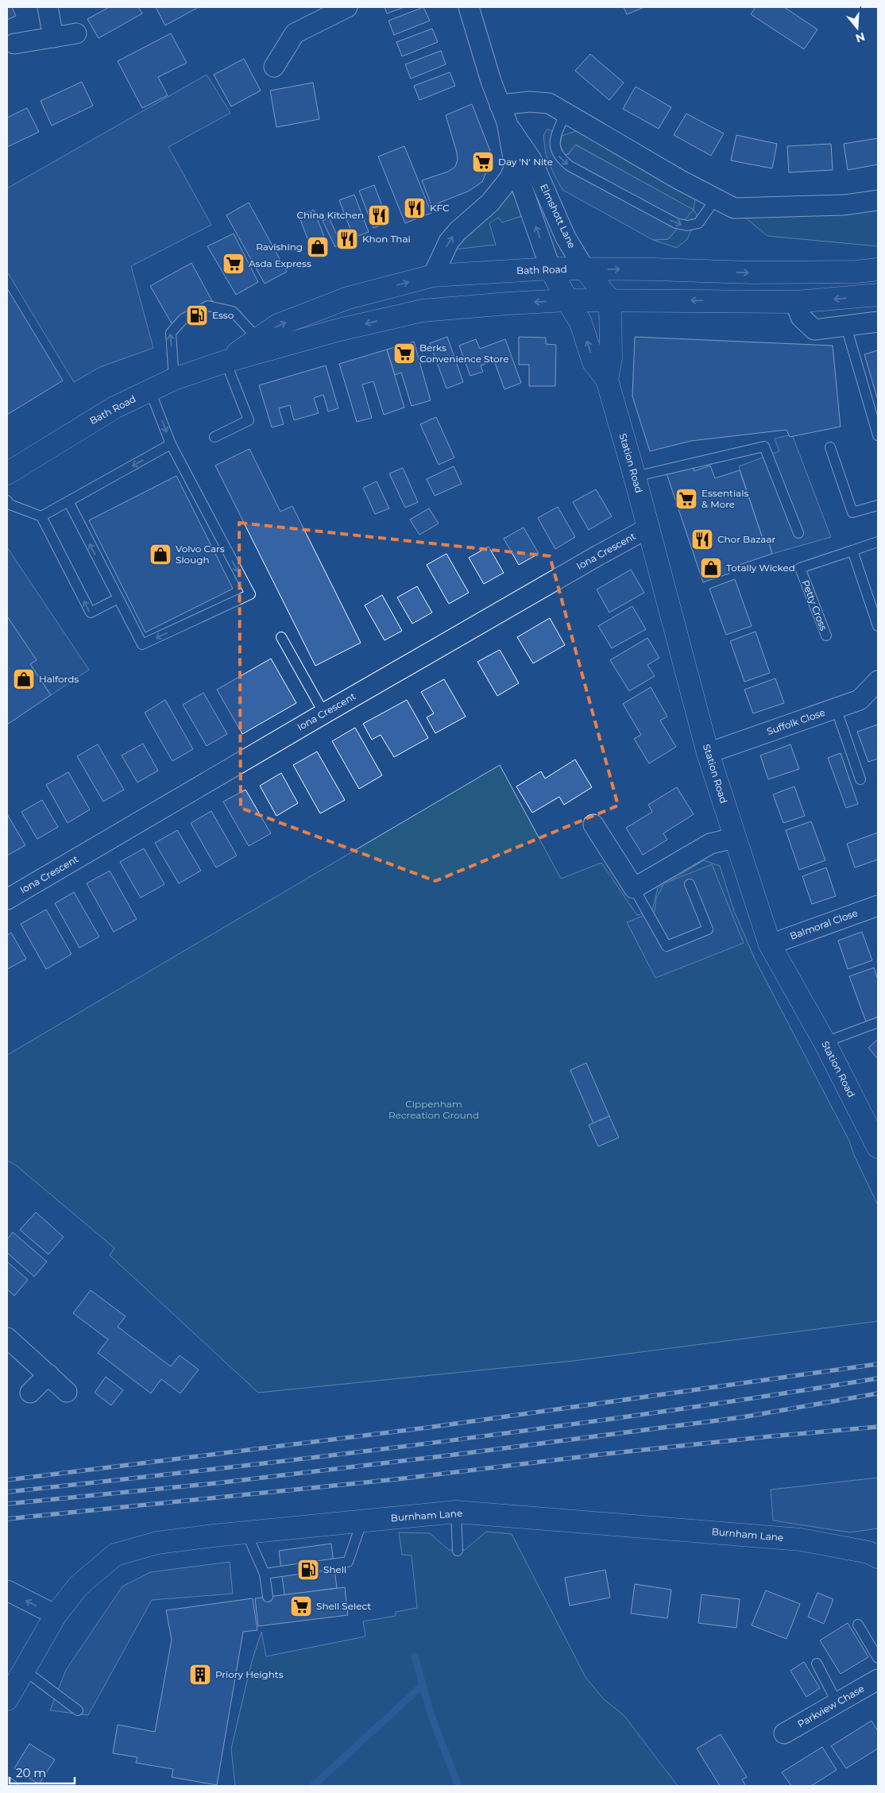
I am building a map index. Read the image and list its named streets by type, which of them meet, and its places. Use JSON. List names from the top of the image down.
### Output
{
  "streets": {
    "street": [
      "Elmshott Lane",
      "Bath Road",
      "Station Road",
      "Iona Crescent",
      "Suffolk Close",
      "Balmoral Close",
      "Burnham Lane",
      "Parkview Chase"
    ],
    "lane": ["Petty Cross"]
  },
  "crossings": [
    ["Elmshott Lane", "Bath Road"],
    ["Elmshott Lane", "Station Road"],
    ["Bath Road", "Station Road"],
    ["Station Road", "Iona Crescent"],
    ["Station Road", "Suffolk Close"],
    ["Station Road", "Balmoral Close"]
  ],
  "parks": ["Cippenham Recreation Ground"],
  "places": {
    "supermarket": [
      "Day 'N' Nite",
      "Asda Express",
      "Berks Convenience Store",
      "Essentials & More",
      "Shell Select"
    ],
    "restaurant": [
      "KFC",
      "China Kitchen",
      "Khon Thai",
      "Chor Bazaar"
    ],
    "shop": [
      "Ravishing",
      "Volvo Cars Slough",
      "Totally Wicked",
      "Halfords"
    ],
    "fuel station": ["Esso", "Shell"],
    "building": ["Priory Heights"]
  },
  "scale_bar": "20 m",
  "north": "bottom"
}
